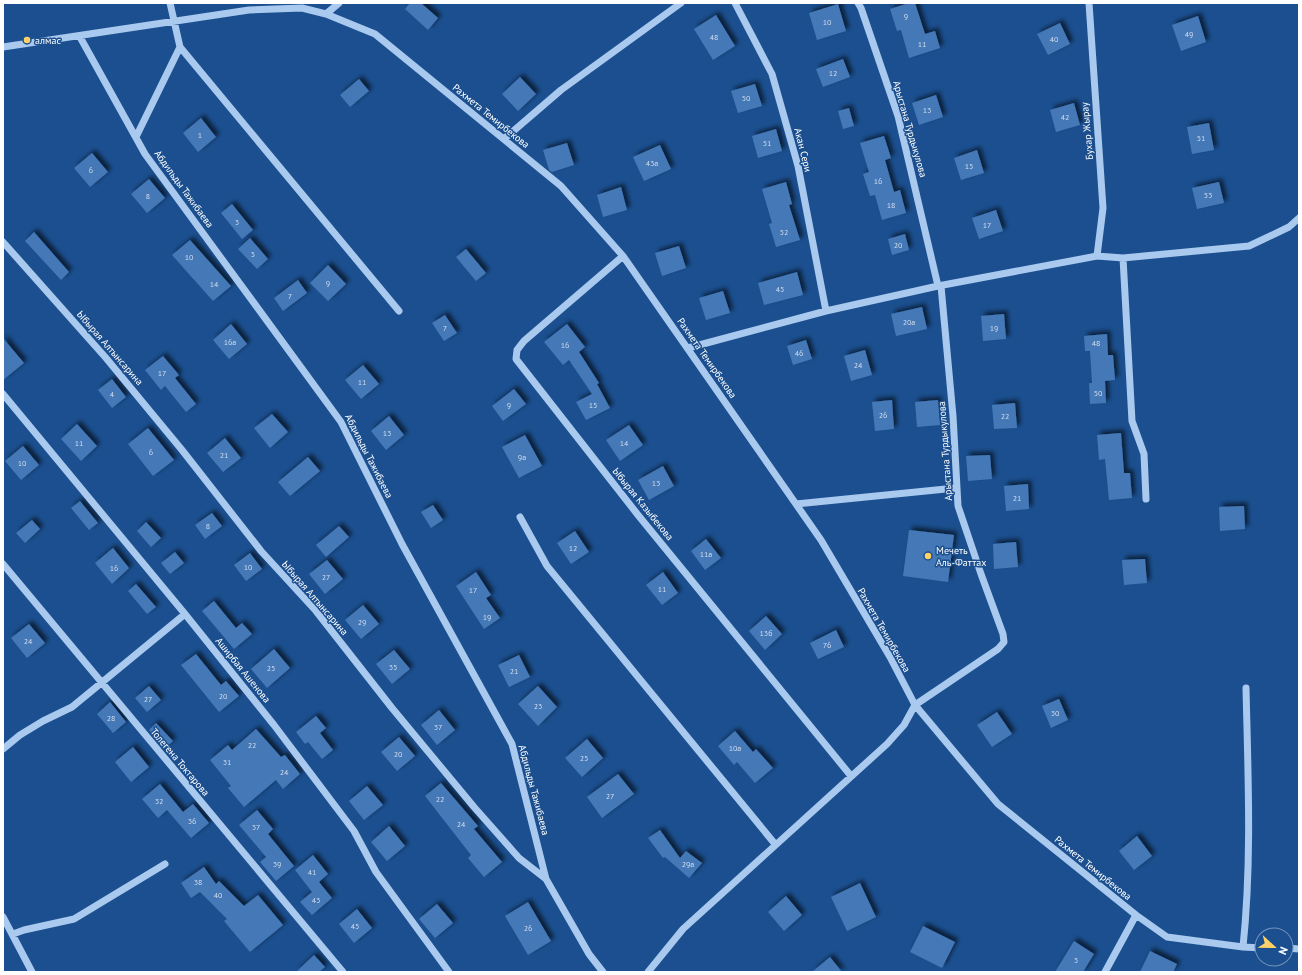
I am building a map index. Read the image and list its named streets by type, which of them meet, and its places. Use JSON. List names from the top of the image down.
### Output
{
  "streets": {
    "street": [
      "Рахмета Темирбекова",
      "Арыстана Турдыкулова",
      "Бухар Жырау",
      "Акан Сери",
      "Абдильды Тажибаева",
      "Ыбырая Алтынсарина",
      "Ыбырая Казыбекова",
      "Аширбая Ашенова",
      "Толегена Токтарова"
    ]
  },
  "crossings": [
    ["Рахмета Темирбекова", "Арыстана Турдыкулова"],
    ["Рахмета Темирбекова", "Абдильды Тажибаева"],
    ["Рахмета Темирбекова", "Ыбырая Казыбекова"],
    ["Абдильды Тажибаева", "Ыбырая Алтынсарина"]
  ],
  "places": ["алмас", "Мечеть Аль-Фаттах"],
  "house_numbers": [
    "9",
    "10",
    "49",
    "48",
    "40",
    "11",
    "12",
    "50",
    "13",
    "42",
    "1",
    "51",
    "51",
    "43а",
    "15",
    "6",
    "16",
    "53",
    "8",
    "18",
    "3",
    "17",
    "52",
    "20",
    "5",
    "10",
    "9",
    "14",
    "45",
    "7",
    "20а",
    "7",
    "19",
    "16а",
    "48",
    "16",
    "46",
    "24",
    "17",
    "11",
    "50",
    "4",
    "9",
    "15",
    "26",
    "22",
    "13",
    "11",
    "14",
    "6",
    "21",
    "9а",
    "10",
    "13",
    "21",
    "8",
    "12",
    "11а",
    "10",
    "16",
    "27",
    "11",
    "17",
    "19",
    "29",
    "13б",
    "24",
    "76",
    "35",
    "25",
    "21",
    "20",
    "27",
    "23",
    "30",
    "28",
    "37",
    "22",
    "10а",
    "20",
    "25",
    "31",
    "24",
    "27",
    "22",
    "32",
    "36",
    "24",
    "37",
    "39",
    "29а",
    "41",
    "38",
    "40",
    "43",
    "45",
    "26",
    "3"
  ],
  "north": "right"
}
